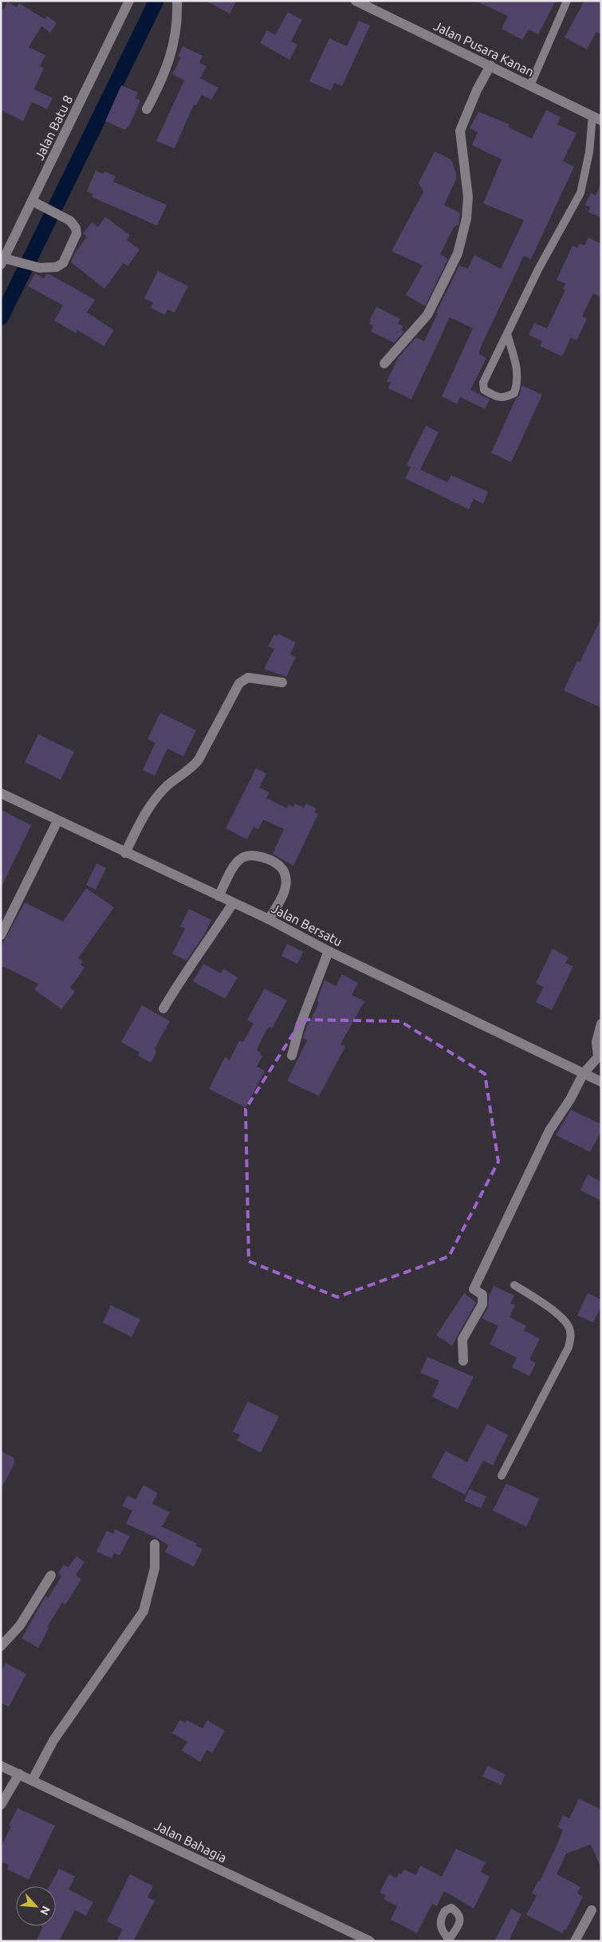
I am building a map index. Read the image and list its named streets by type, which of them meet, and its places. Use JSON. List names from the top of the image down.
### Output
{
  "streets": {
    "street": [
      "Jalan Pusara Kanan",
      "Jalan Batu 8",
      "Jalan Bersatu",
      "Jalan Bahagia"
    ]
  },
  "north": "bottom right"
}
